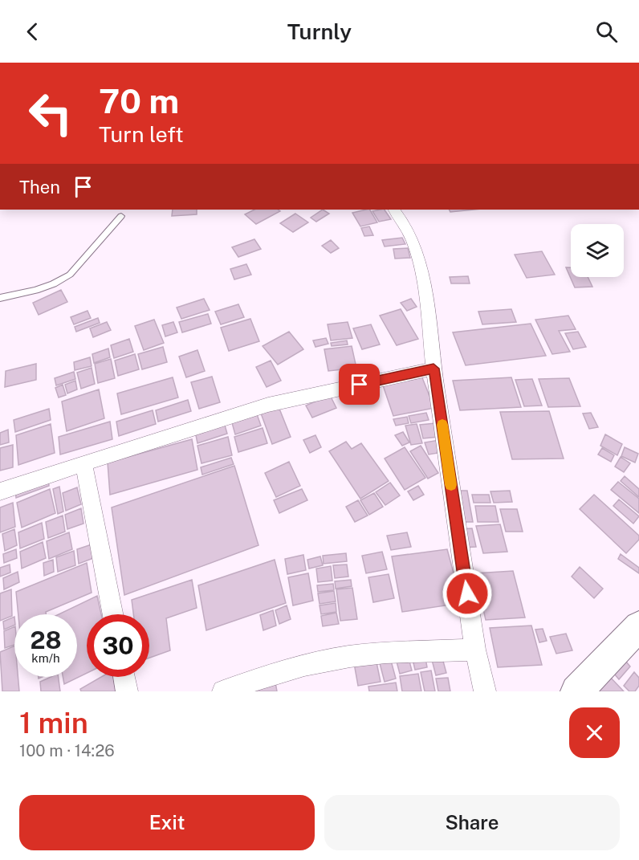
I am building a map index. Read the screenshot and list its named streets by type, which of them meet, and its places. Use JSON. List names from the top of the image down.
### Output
{
  "page": {
    "header": "Turnly",
    "turn": ["70 m", "Turn left"],
    "then": "Then",
    "speed": "28 km/h",
    "limit": "30",
    "heading": ["1 min", "100 m · 14:26"],
    "buttons": ["Exit", "Share"]
  }
}
